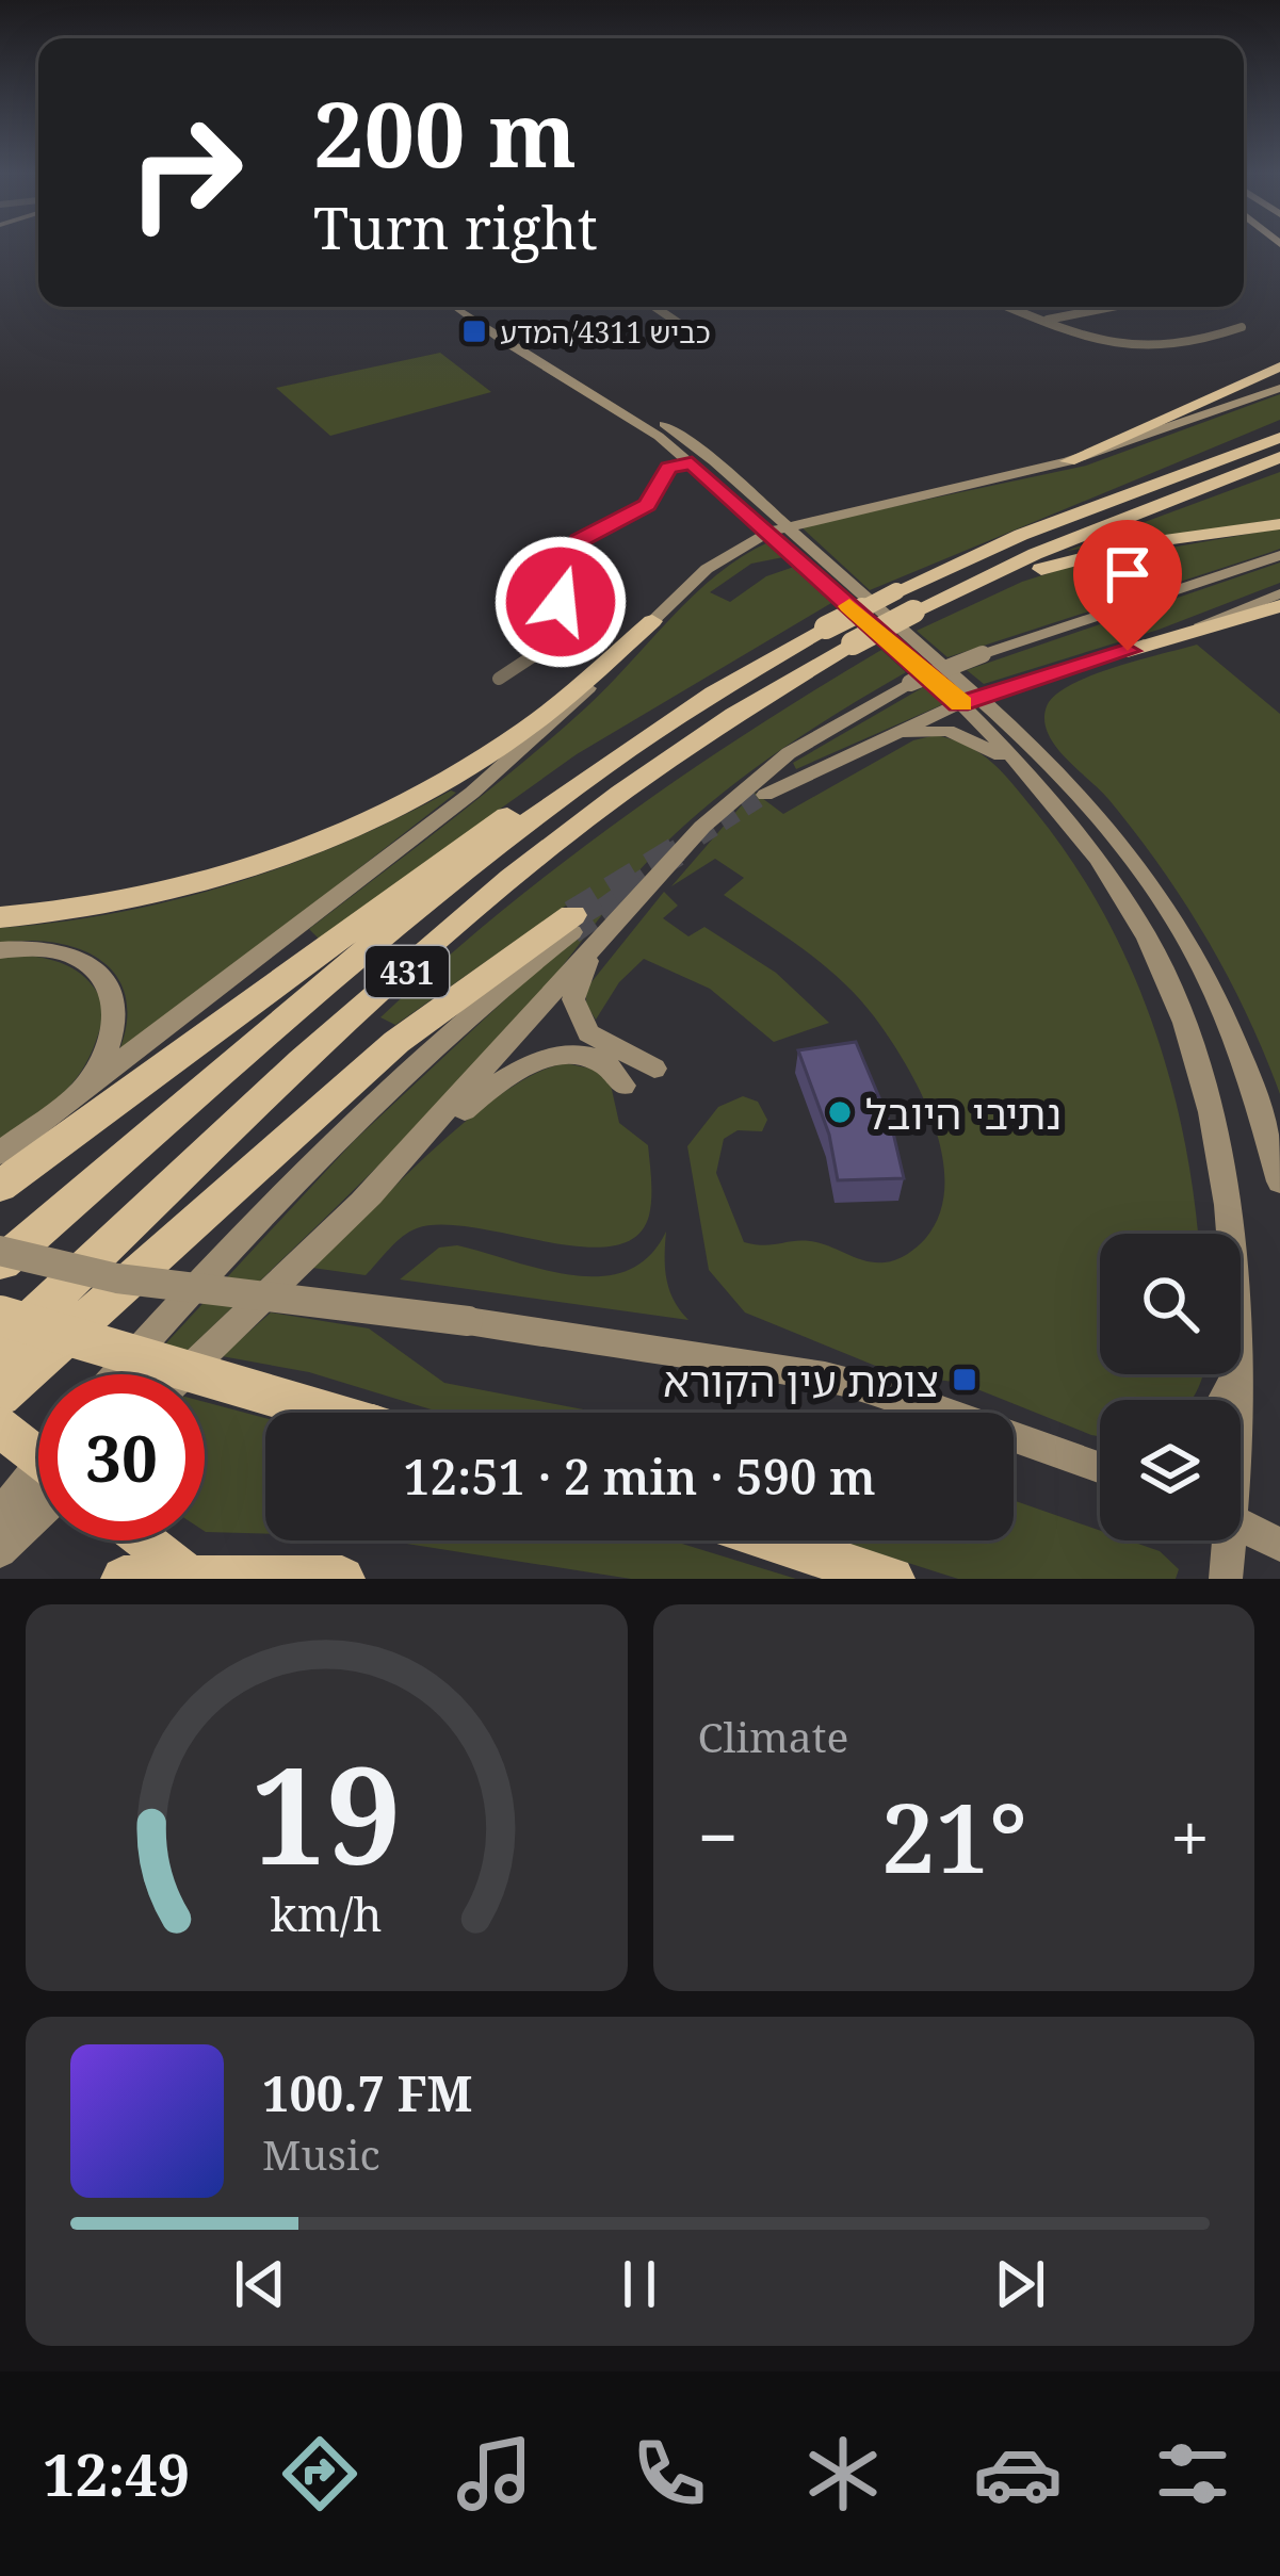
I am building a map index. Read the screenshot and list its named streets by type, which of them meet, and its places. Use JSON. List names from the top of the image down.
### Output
{
  "streets": {
    "highway": ["431"]
  },
  "places": {
    "transit": ["כביש 4311/המדע", "צומת עין הקורא"],
    "other": ["נתיבי היובל"]
  },
  "page": {
    "turn": ["200 m", "Turn right"],
    "limit": "30",
    "trip": "12:51 · 2 min · 590 m",
    "tile": "Climate",
    "heat": ["−", "21°", "+"],
    "song": ["100.7 FM", "Music"],
    "tabs": "12:49",
    "gauge": ["19", "km/h"]
  }
}
